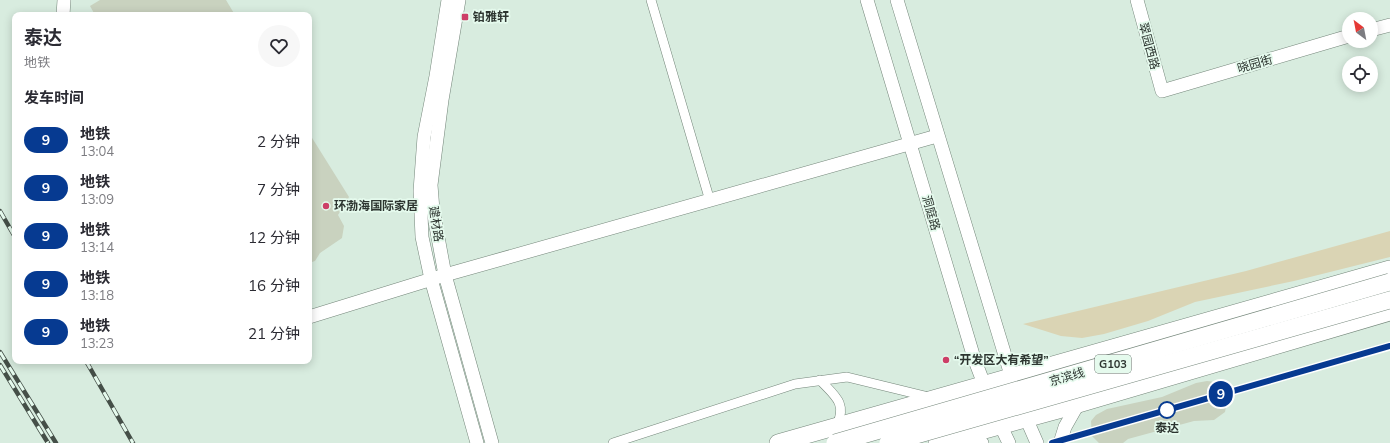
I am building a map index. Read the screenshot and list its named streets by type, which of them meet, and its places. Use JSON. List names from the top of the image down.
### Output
{
  "streets": {
    "highway": ["G103", "京滨线"],
    "street": [
      "翠园西路",
      "晓园街",
      "洞庭路",
      "建材路"
    ]
  },
  "crossings": [
    ["翠园西路", "晓园街"]
  ],
  "places": {
    "transit": ["铂雅轩"],
    "other": ["环渤海国际家居", "“开发区大有希望”", "泰达"]
  },
  "lines": ["metro line 9"],
  "north": "top left",
  "page": {
    "on_map": "9",
    "heading": [
      ["泰达", "地铁"],
      "发车时间"
    ],
    "list": [
      {
        "mark": "9",
        "name": "地铁",
        "note": "13:04",
        "value": "2 分钟"
      },
      {
        "mark": "9",
        "name": "地铁",
        "note": "13:09",
        "value": "7 分钟"
      },
      {
        "mark": "9",
        "name": "地铁",
        "note": "13:14",
        "value": "12 分钟"
      },
      {
        "mark": "9",
        "name": "地铁",
        "note": "13:18",
        "value": "16 分钟"
      },
      {
        "mark": "9",
        "name": "地铁",
        "note": "13:23",
        "value": "21 分钟"
      }
    ]
  }
}
